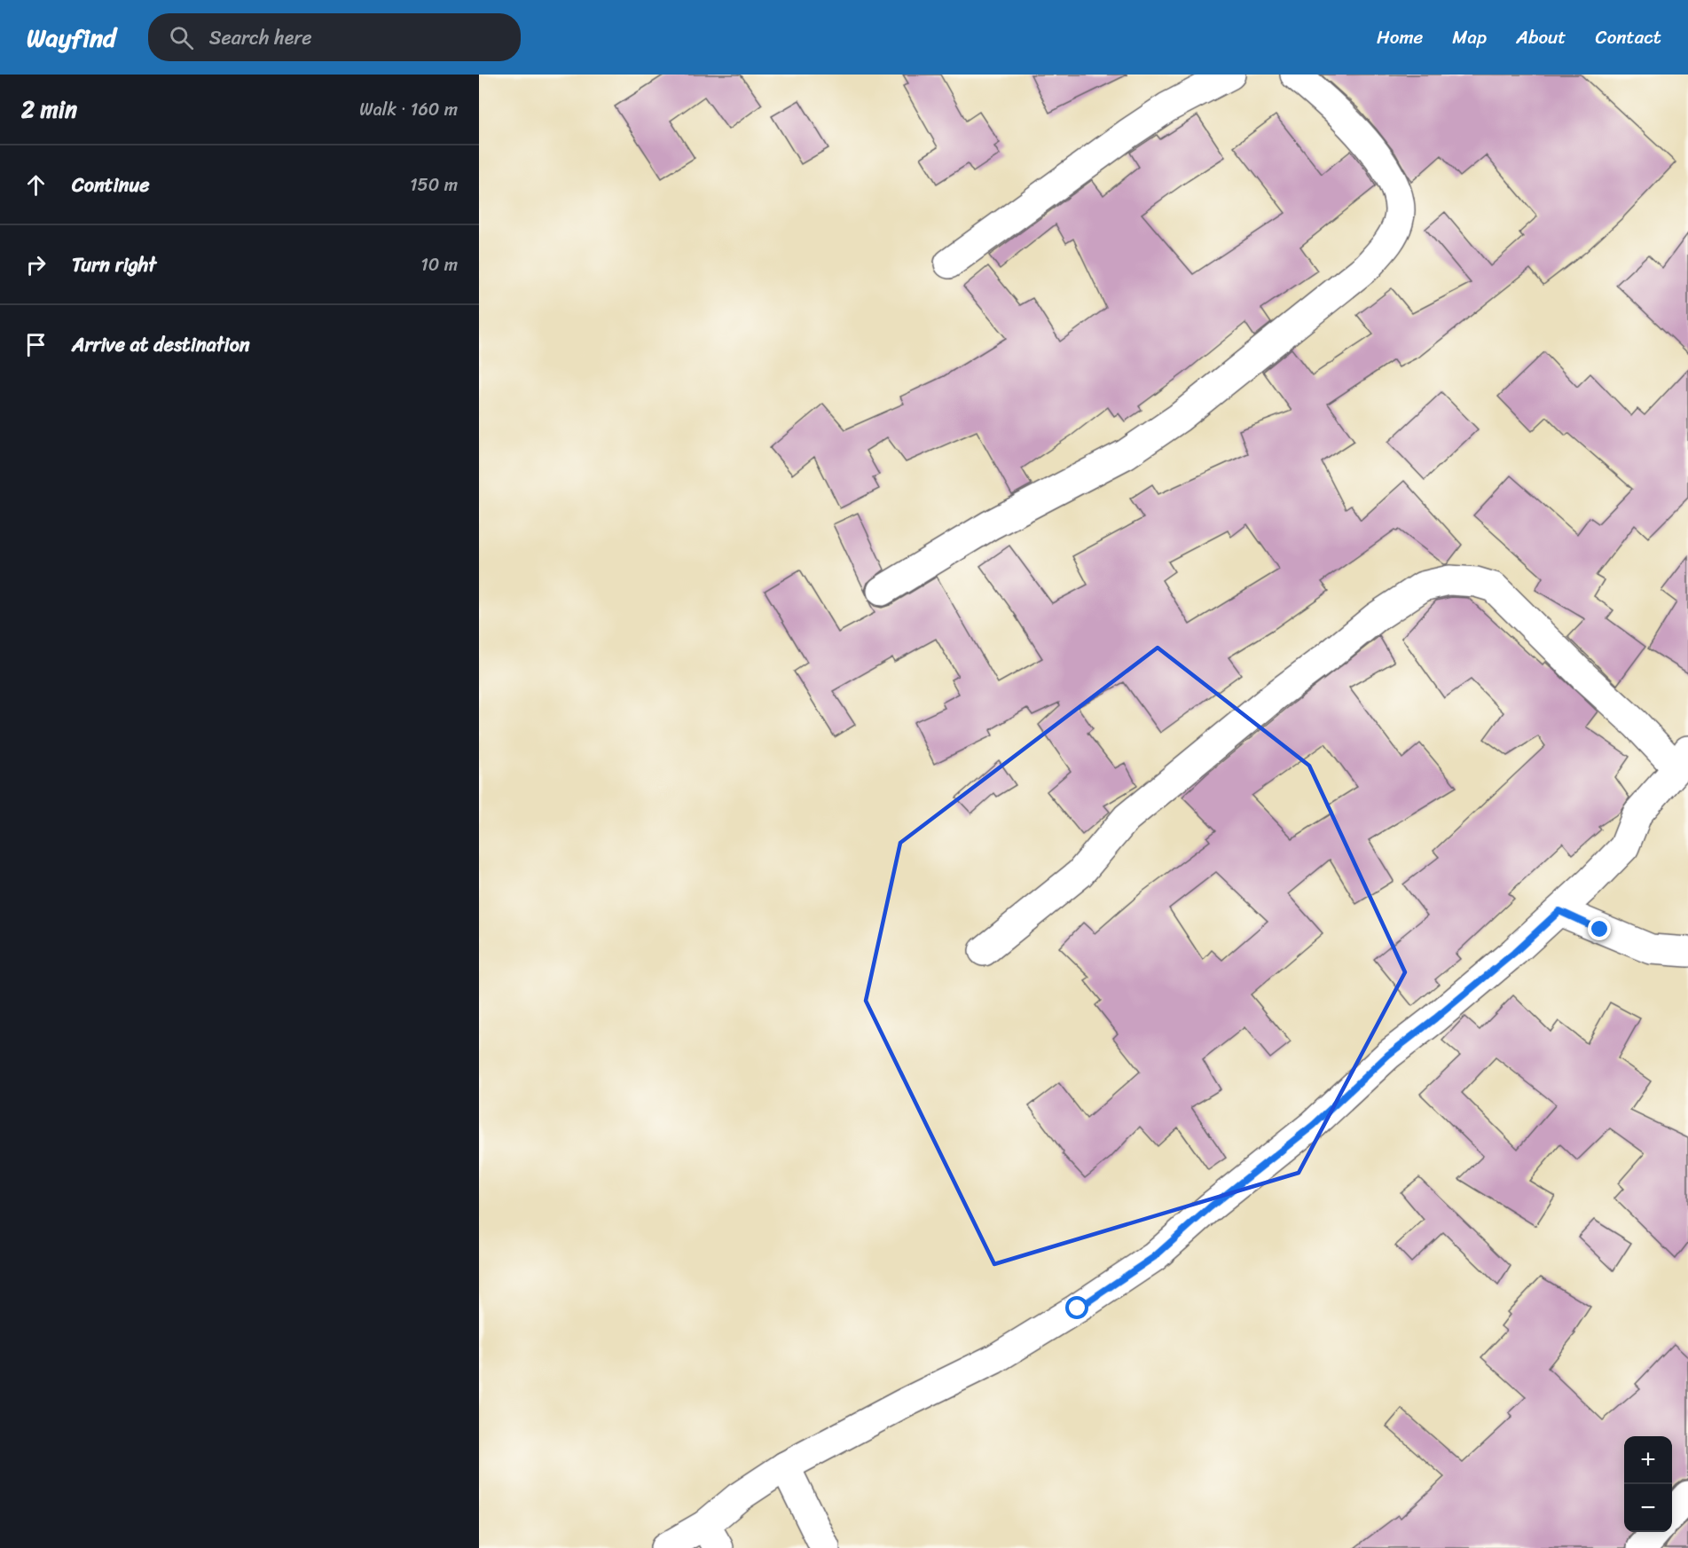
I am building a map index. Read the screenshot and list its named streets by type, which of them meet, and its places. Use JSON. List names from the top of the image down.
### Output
{
  "page": {
    "header": "Wayfind",
    "search": "Search here",
    "nav": [
      "Home",
      "Map",
      "About",
      "Contact"
    ],
    "heading": ["2 min", "Walk · 160 m"],
    "list": [
      ["Continue", "150 m"],
      ["Turn right", "10 m"],
      "Arrive at destination"
    ],
    "map_buttons": ["+", "−"]
  }
}
